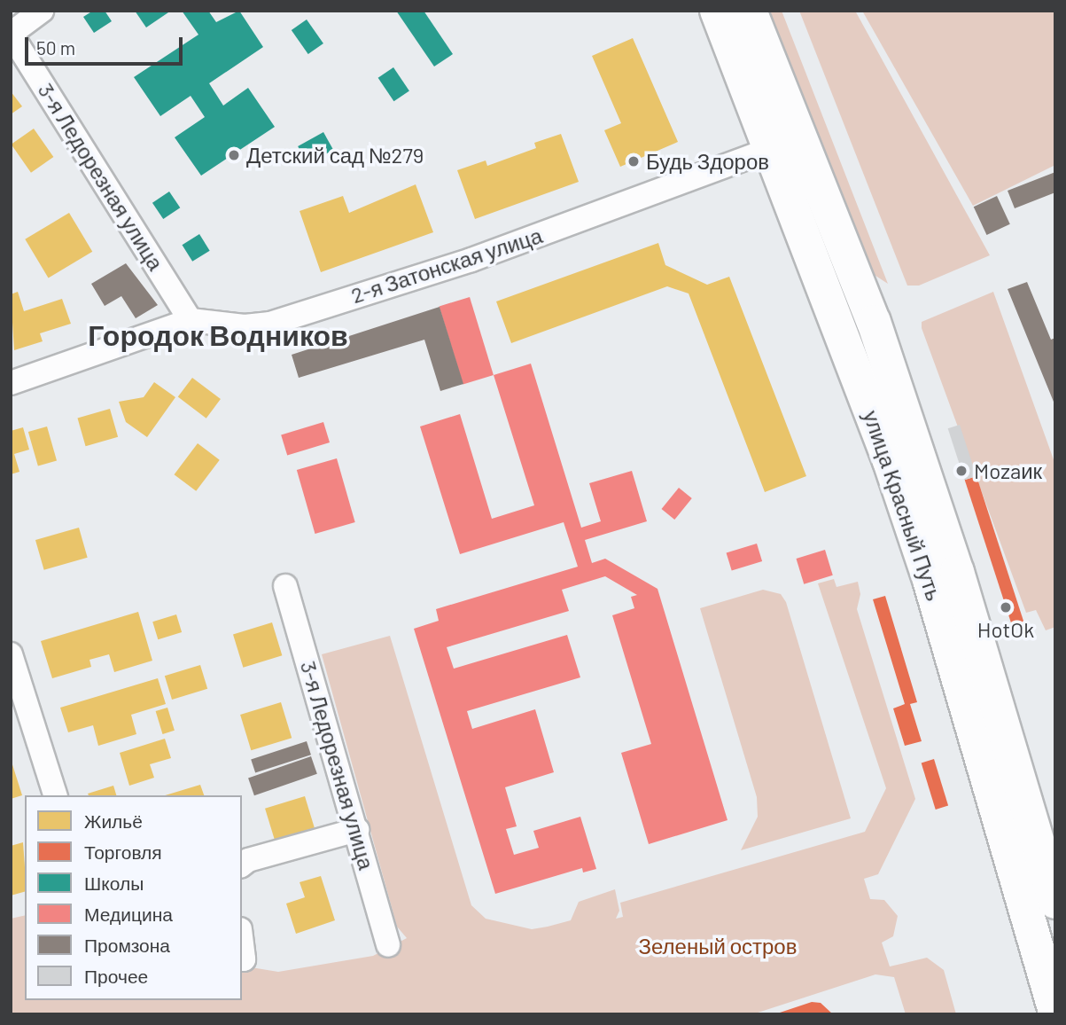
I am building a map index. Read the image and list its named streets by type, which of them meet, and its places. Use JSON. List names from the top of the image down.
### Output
{
  "streets": {
    "main road": ["улица Красный Путь"],
    "street": ["3-я Ледорезная улица", "2-я Затонская улица"]
  },
  "crossings": [
    ["3-я Ледорезная улица", "2-я Затонская улица"],
    ["2-я Затонская улица", "улица Красный Путь"]
  ],
  "districts": ["Городок Водников"],
  "parks": ["Зеленый остров"],
  "places": [
    "Детский сад №279",
    "Будь Здоров",
    "Mozaик",
    "HotOk"
  ],
  "legend": [
    "Жильё",
    "Торговля",
    "Школы",
    "Медицина",
    "Промзона",
    "Прочее"
  ],
  "scale_bar": "50 m"
}
